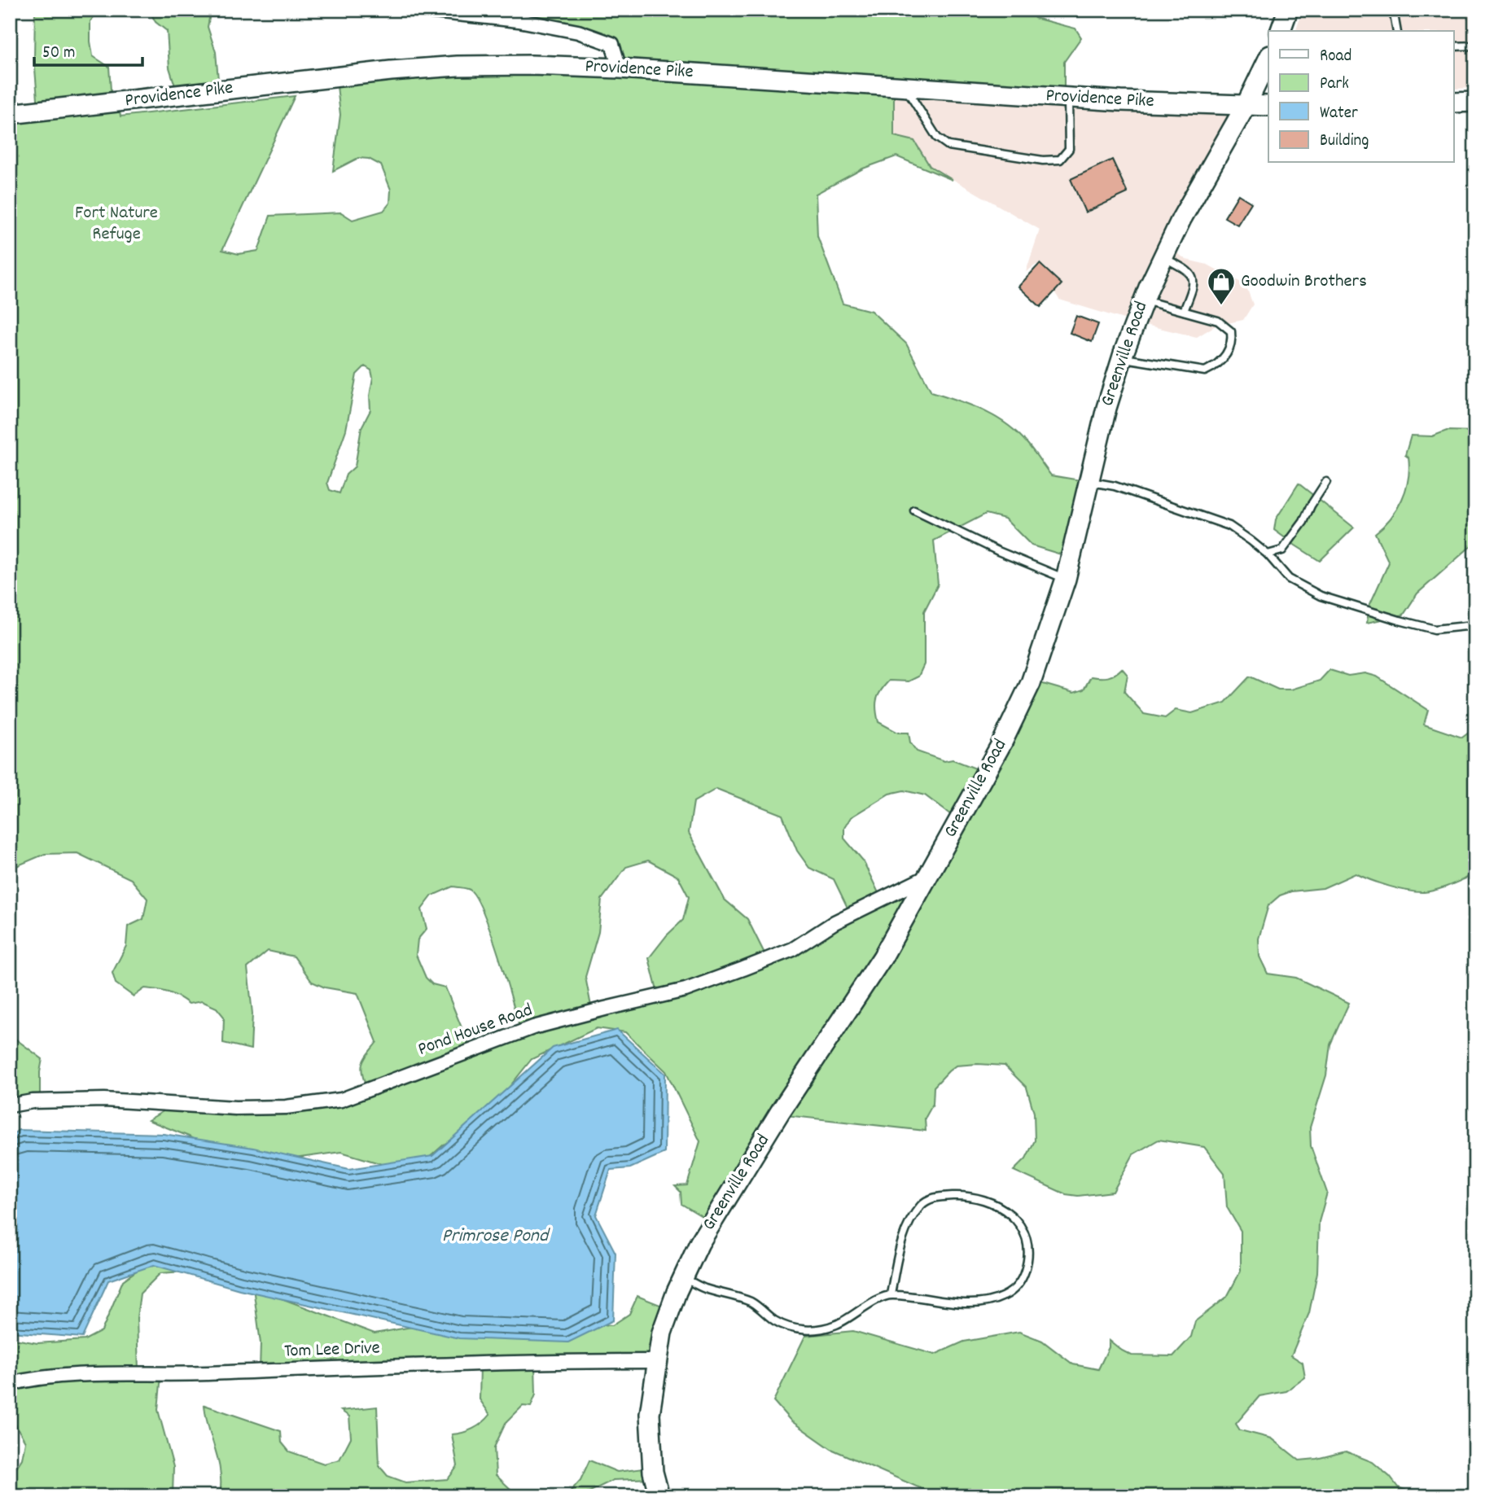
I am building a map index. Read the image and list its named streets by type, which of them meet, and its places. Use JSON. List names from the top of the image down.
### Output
{
  "streets": {
    "main road": ["Providence Pike", "Greenville Road"],
    "street": ["Pond House Road", "Tom Lee Drive"]
  },
  "crossings": [
    ["Providence Pike", "Greenville Road"],
    ["Greenville Road", "Pond House Road"],
    ["Greenville Road", "Tom Lee Drive"]
  ],
  "water": ["Primrose Pond"],
  "parks": ["Fort Nature Refuge"],
  "places": {
    "shop": ["Goodwin Brothers"]
  },
  "legend": [
    "Road",
    "Park",
    "Water",
    "Building"
  ],
  "scale_bar": "50 m"
}
